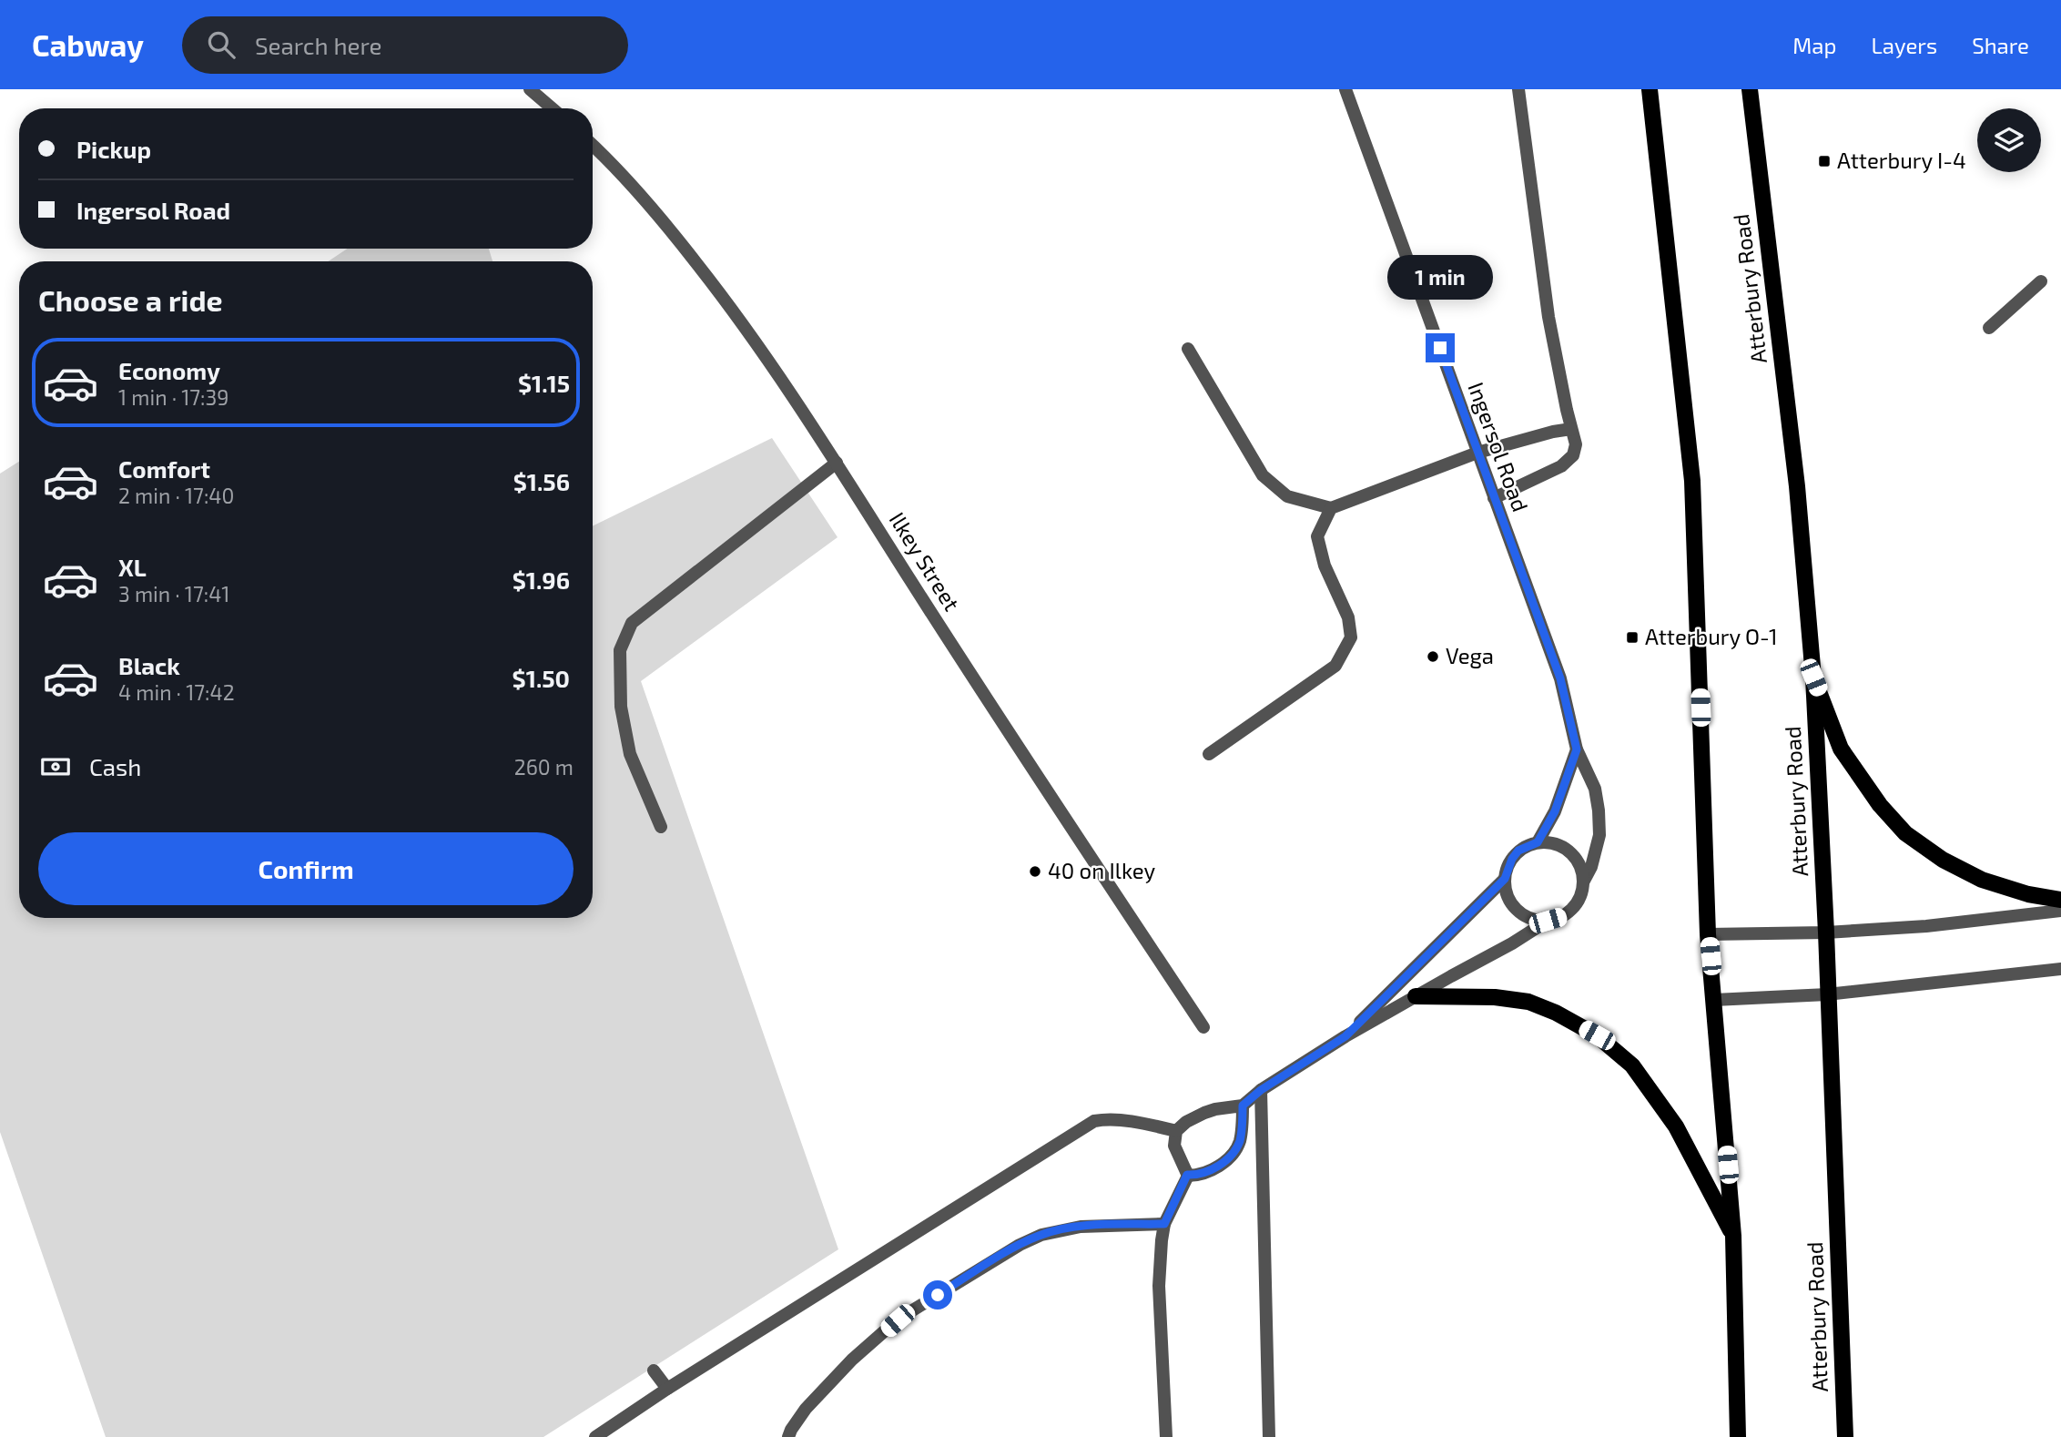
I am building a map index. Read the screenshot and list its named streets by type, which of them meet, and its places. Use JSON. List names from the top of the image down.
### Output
{
  "streets": {
    "main road": ["Atterbury Road"],
    "street": ["Ingersol Road", "Ilkey Street"]
  },
  "places": {
    "transit": ["Atterbury I-4", "Atterbury O-1"],
    "other": ["Vega", "40 on Ilkey"]
  },
  "page": {
    "header": "Cabway",
    "search": "Search here",
    "nav": ["Map", "Layers", "Share"],
    "banner": ["Pickup", "Ingersol Road"],
    "bubble": "1 min",
    "heading": "Choose a ride",
    "list": [
      {
        "name": "Economy",
        "note": "1 min · 17:39",
        "value": "$1.15"
      },
      {
        "name": "Comfort",
        "note": "2 min · 17:40",
        "value": "$1.56"
      },
      {
        "name": "XL",
        "note": "3 min · 17:41",
        "value": "$1.96"
      },
      {
        "name": "Black",
        "note": "4 min · 17:42",
        "value": "$1.50"
      }
    ],
    "pay": ["Cash", "260 m"],
    "buttons": "Confirm"
  }
}
